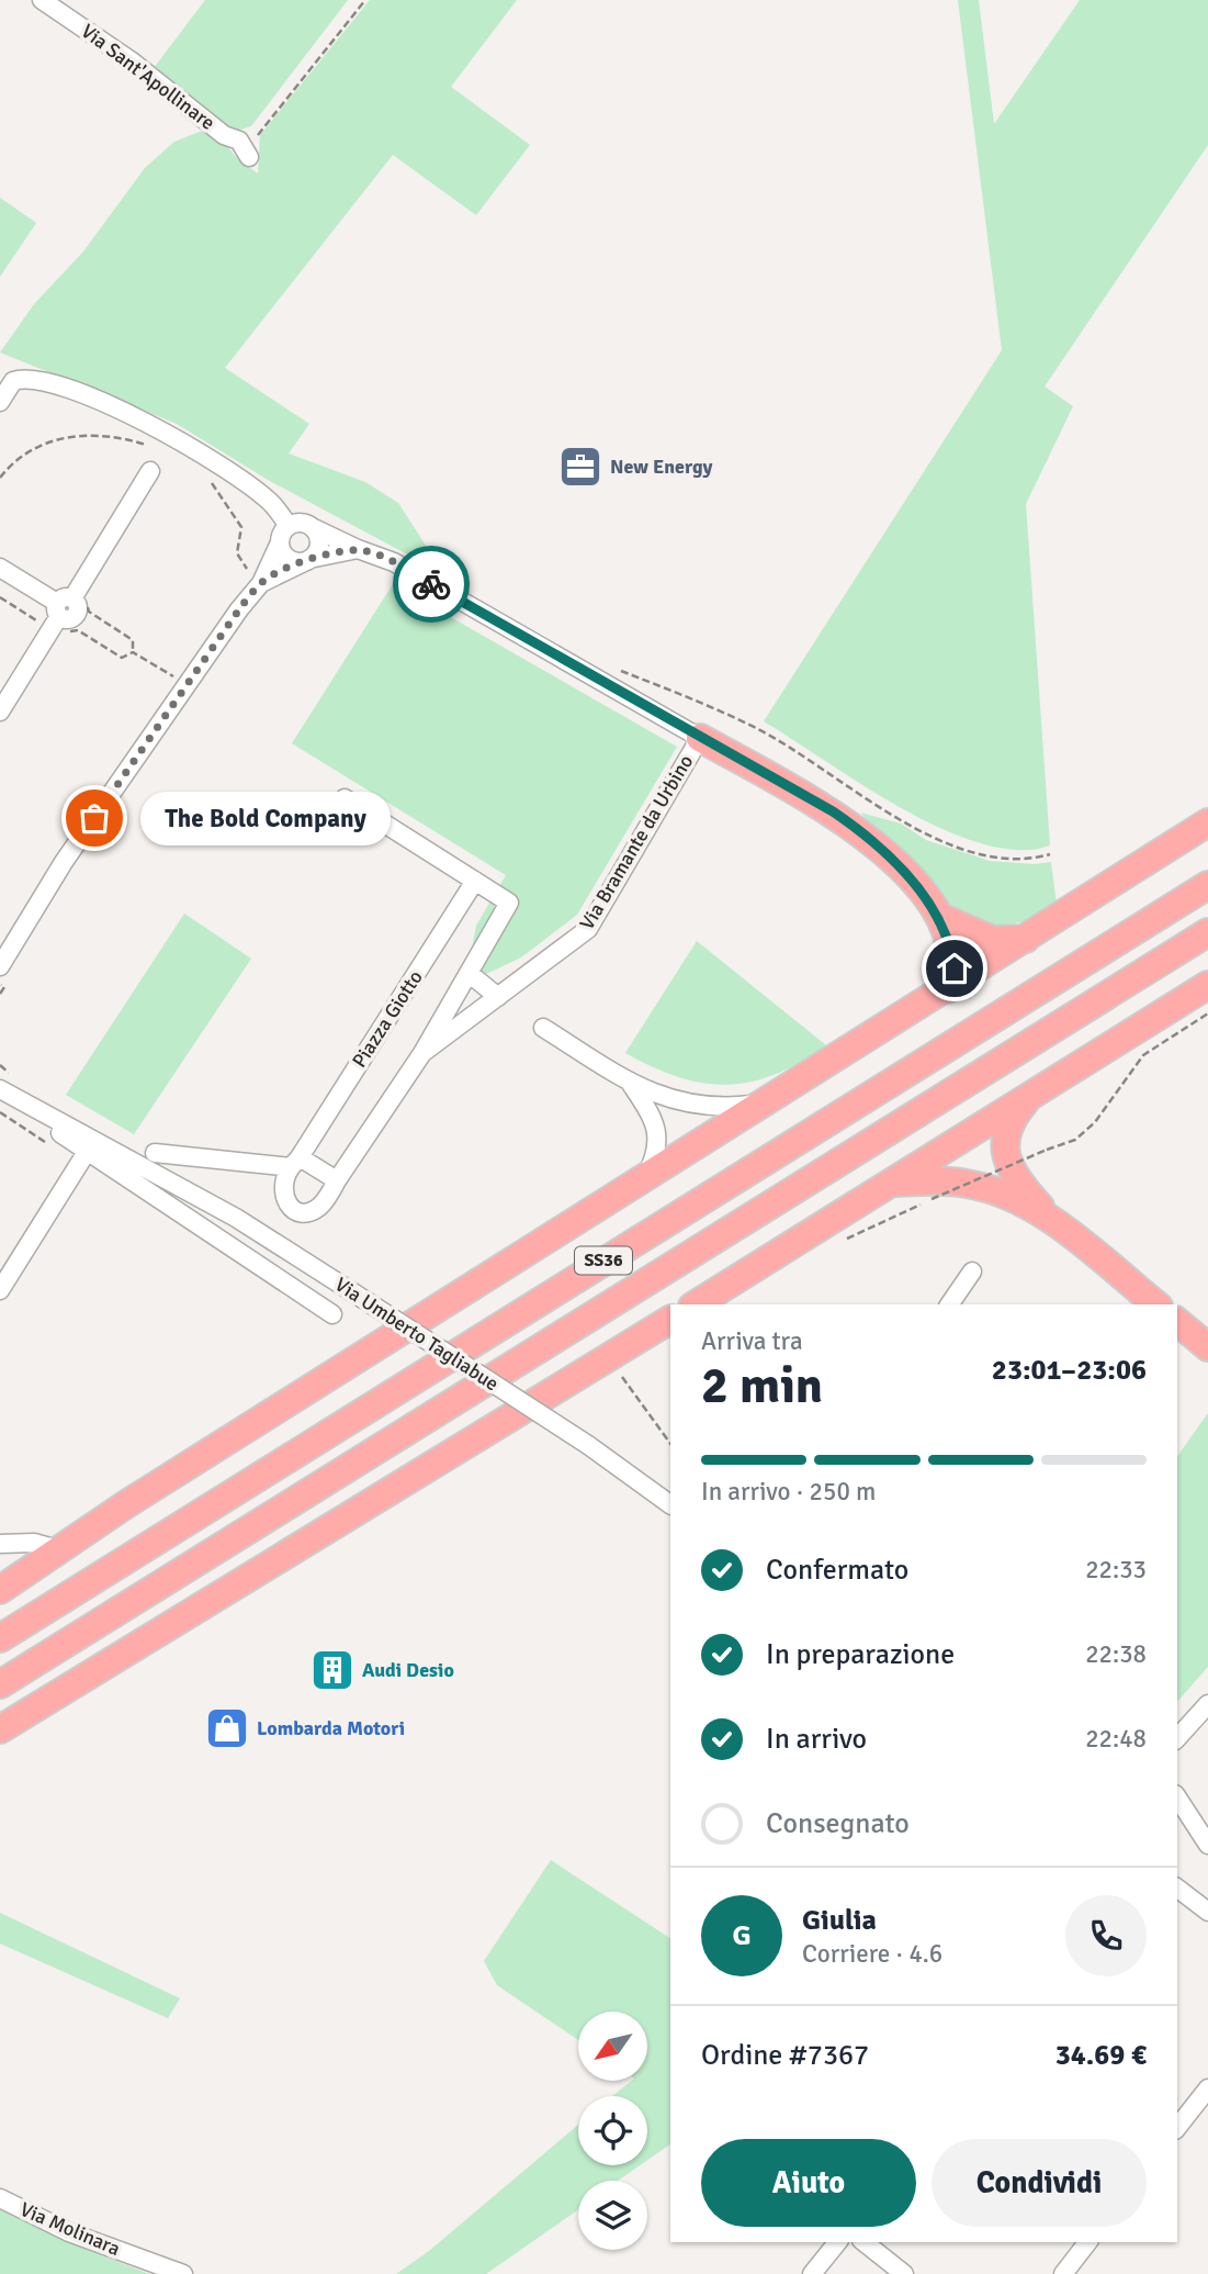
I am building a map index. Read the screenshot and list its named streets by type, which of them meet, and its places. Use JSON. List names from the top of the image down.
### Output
{
  "streets": {
    "highway": ["SS36"],
    "street": [
      "Via Sant'Apollinare",
      "Via Bramante da Urbino",
      "Piazza Giotto",
      "Via Umberto Tagliabue",
      "Via Molinara"
    ]
  },
  "crossings": [
    ["Via Bramante da Urbino", "Piazza Giotto"]
  ],
  "places": {
    "office": ["New Energy"],
    "other": ["The Bold Company"],
    "building": ["Audi Desio"],
    "shop": ["Lombarda Motori"]
  },
  "north": "bottom left",
  "page": {
    "bubble": "The Bold Company",
    "heading": ["2 min", "Arriva tra", "23:01–23:06"],
    "panel": [
      "Giulia",
      "Corriere · 4.6",
      "Ordine #7367",
      "34.69 €"
    ],
    "bar": "In arrivo · 250 m",
    "list": [
      ["Confermato", "22:33"],
      ["In preparazione", "22:38"],
      ["In arrivo", "22:48"],
      "Consegnato"
    ],
    "round": "G",
    "buttons": ["Aiuto", "Condividi"]
  }
}
